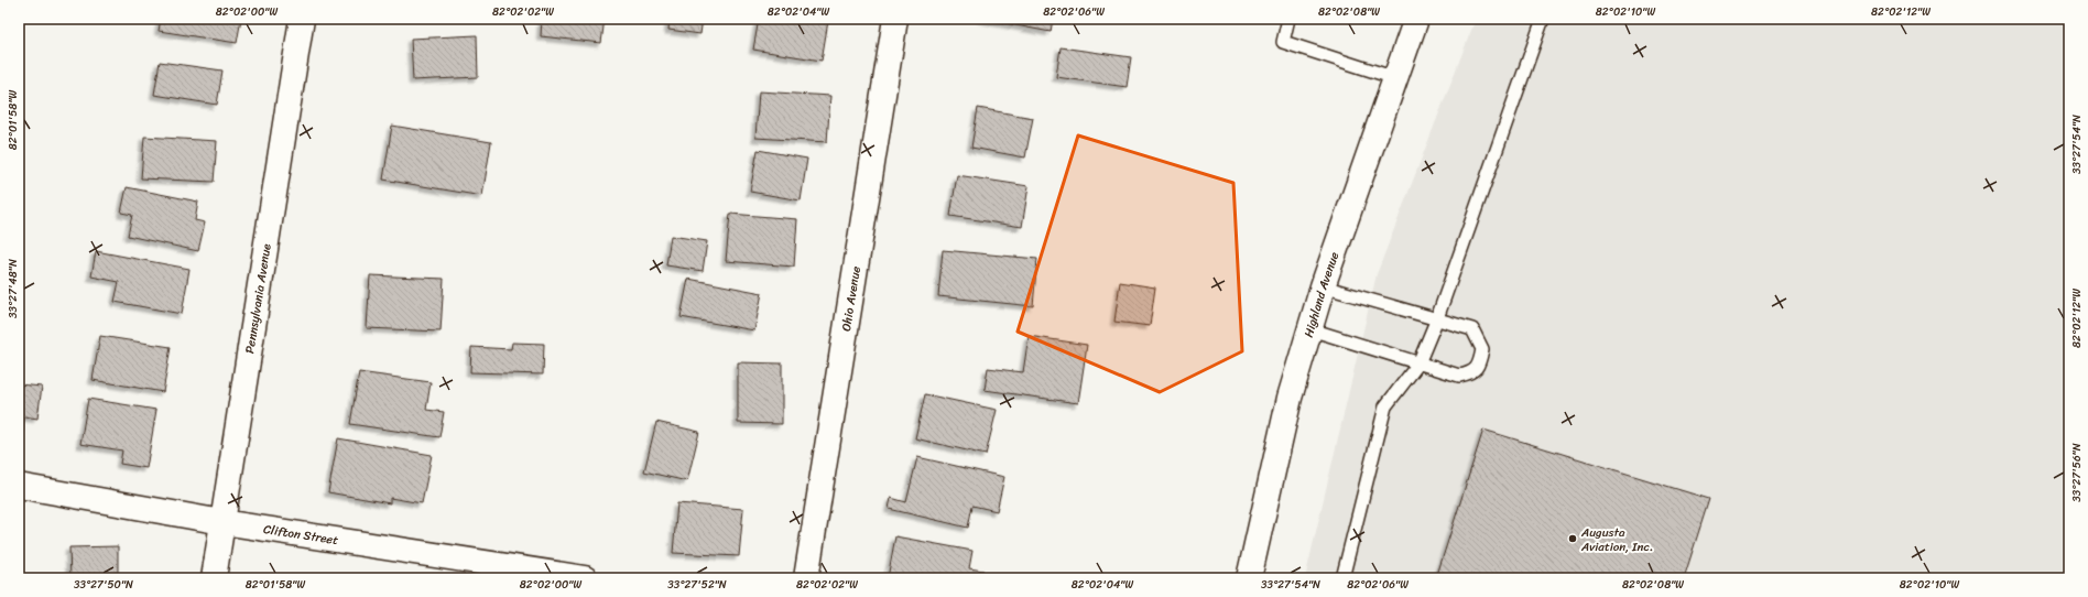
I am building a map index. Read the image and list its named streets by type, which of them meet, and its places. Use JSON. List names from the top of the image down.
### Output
{
  "streets": {
    "street": [
      "Highland Avenue",
      "Pennsylvania Avenue",
      "Ohio Avenue",
      "Clifton Street"
    ]
  },
  "crossings": [
    ["Pennsylvania Avenue", "Clifton Street"]
  ],
  "places": ["Augusta Aviation, Inc."],
  "coordinates": [
    "82°02'00\"W",
    "82°02'02\"W",
    "82°02'04\"W",
    "82°02'06\"W",
    "82°02'08\"W",
    "82°02'10\"W",
    "82°02'12\"W",
    "82°01'58\"W",
    "33°27'54\"N",
    "33°27'48\"N",
    "33°27'56\"N",
    "33°27'50\"N",
    "33°27'52\"N"
  ]
}
